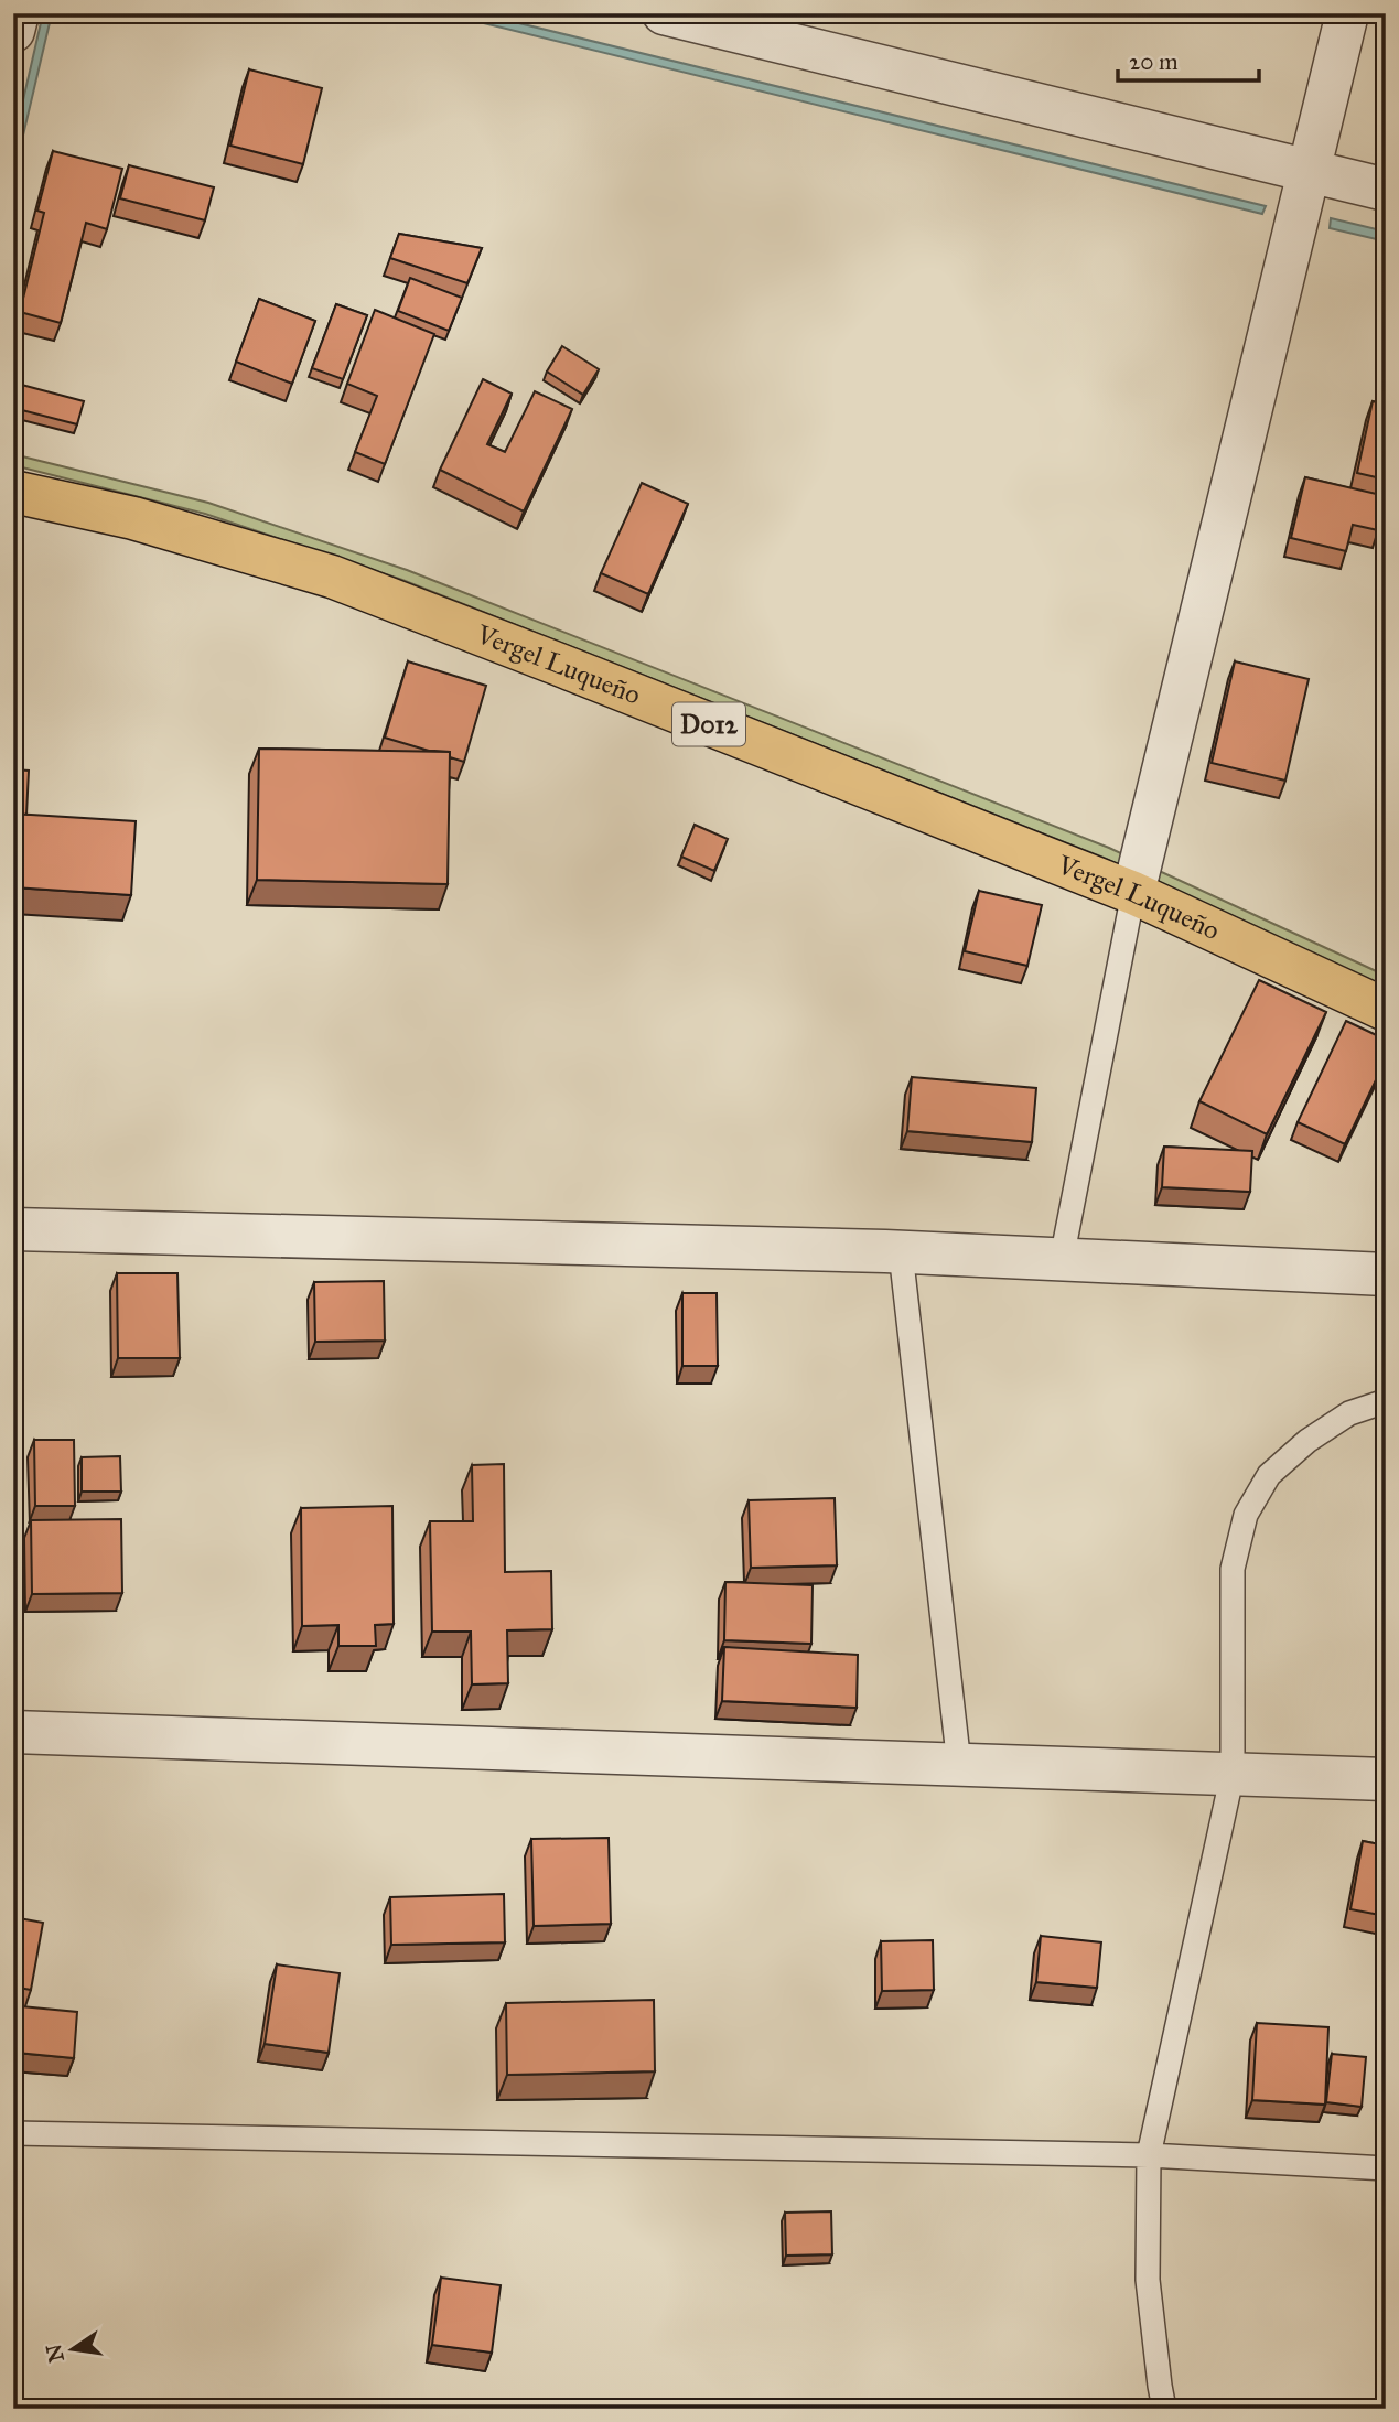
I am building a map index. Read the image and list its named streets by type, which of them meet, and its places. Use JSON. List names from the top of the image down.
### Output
{
  "streets": {
    "main road": ["Vergel Luqueño", "D012"]
  },
  "scale_bar": "20 m",
  "north": "left"
}
